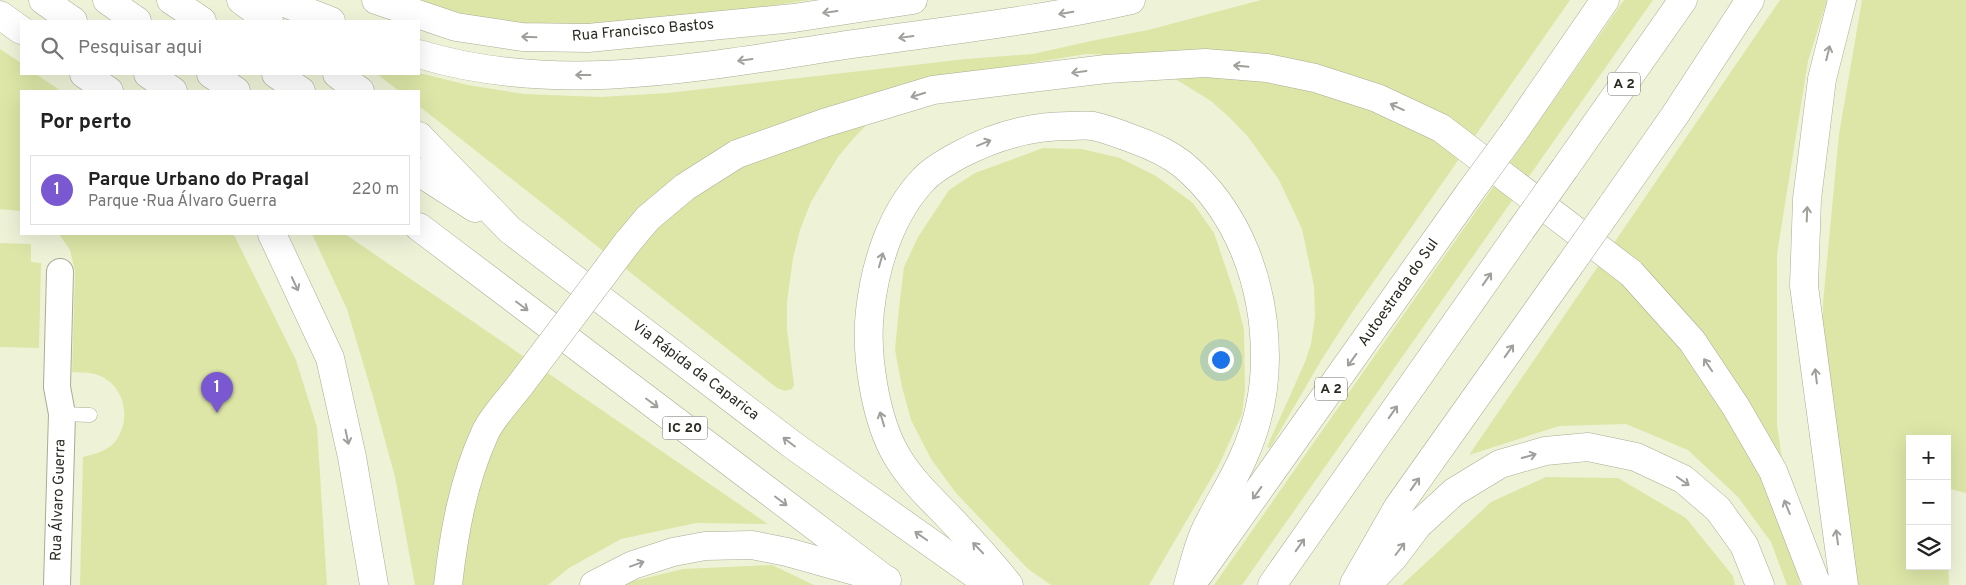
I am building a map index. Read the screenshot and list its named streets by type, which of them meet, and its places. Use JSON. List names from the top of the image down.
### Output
{
  "streets": {
    "main road": [
      "Rua Francisco Bastos",
      "A 2",
      "Autoestrada do Sul",
      "Via Rápida da Caparica",
      "IC 20"
    ],
    "street": ["Rua Álvaro Guerra"]
  },
  "page": {
    "search": "Pesquisar aqui",
    "heading": "Por perto",
    "list": [
      {
        "mark": "1",
        "name": "Parque Urbano do Pragal",
        "note": "Parque · Rua Álvaro Guerra",
        "value": "220 m"
      }
    ],
    "pins": "1",
    "map_buttons": ["+", "−"]
  }
}
